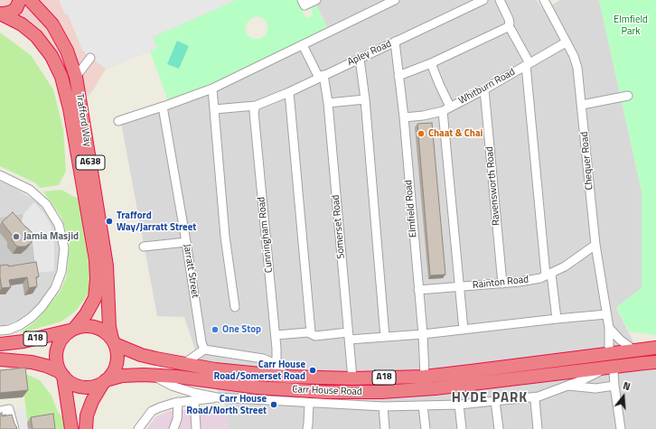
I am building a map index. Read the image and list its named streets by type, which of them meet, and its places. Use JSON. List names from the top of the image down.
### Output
{
  "streets": {
    "highway": [
      "Trafford Way",
      "A638",
      "A18",
      "Carr House Road"
    ],
    "street": [
      "Apley Road",
      "Whitburn Road",
      "Chequer Road",
      "Ravensworth Road",
      "Elmfield Road",
      "Somerset Road",
      "Cunningham Road",
      "Jarratt Street",
      "Rainton Road"
    ]
  },
  "crossings": [
    ["Apley Road", "Elmfield Road"],
    ["Apley Road", "Somerset Road"],
    ["Apley Road", "Cunningham Road"],
    ["Whitburn Road", "Chequer Road"],
    ["Whitburn Road", "Ravensworth Road"],
    ["Whitburn Road", "Elmfield Road"],
    ["Trafford Way", "A18"],
    ["Trafford Way", "Carr House Road"],
    ["Chequer Road", "Rainton Road"],
    ["Chequer Road", "Carr House Road"],
    ["Ravensworth Road", "Rainton Road"],
    ["Elmfield Road", "Rainton Road"],
    ["Elmfield Road", "Carr House Road"],
    ["Somerset Road", "Carr House Road"],
    ["A18", "Carr House Road"]
  ],
  "districts": ["HYDE PARK"],
  "parks": ["Elmfield Park"],
  "places": [
    "Chaat & Chai",
    "Trafford Way/Jarratt Street",
    "Jamia Masjid",
    "One Stop",
    "Carr House Road/Somerset Road",
    "Carr House Road/North Street"
  ],
  "north": "top"
}
